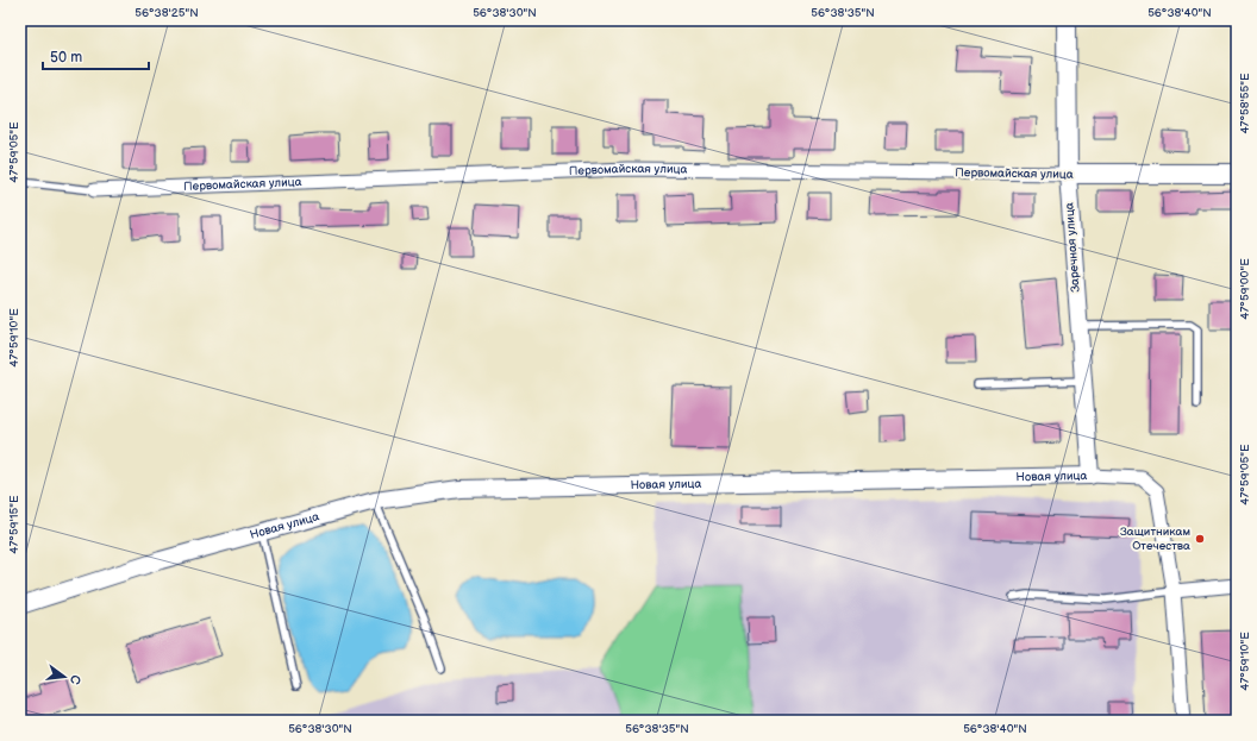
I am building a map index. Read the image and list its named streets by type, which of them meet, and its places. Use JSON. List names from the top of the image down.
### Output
{
  "streets": {
    "main road": ["Первомайская улица", "Заречная улица"],
    "street": ["Новая улица"]
  },
  "crossings": [
    ["Первомайская улица", "Заречная улица"],
    ["Заречная улица", "Новая улица"]
  ],
  "places": ["Защитникам Отечества"],
  "scale_bar": "50 m",
  "north": "right",
  "coordinates": [
    "56°38'25\"N",
    "56°38'30\"N",
    "56°38'35\"N",
    "56°38'40\"N",
    "47°58'55\"E",
    "47°59'05\"E",
    "47°59'00\"E",
    "47°59'10\"E",
    "47°59'15\"E"
  ]
}
